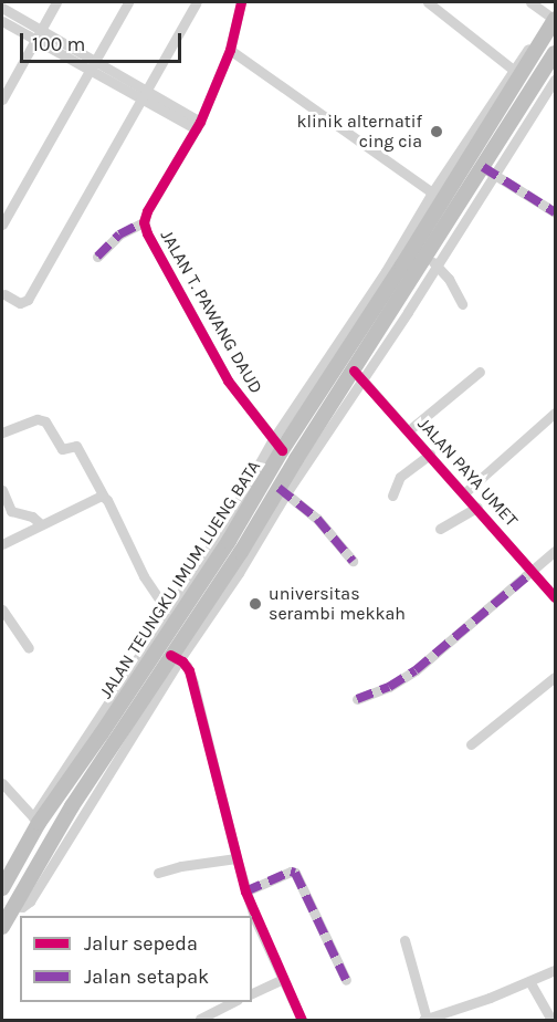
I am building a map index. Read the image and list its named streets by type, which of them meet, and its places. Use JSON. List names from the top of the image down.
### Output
{
  "streets": {
    "highway": ["JALAN TEUNGKU IMUM LUENG BATA"],
    "street": ["JALAN T. PAWANG DAUD", "JALAN PAYA UMET"]
  },
  "crossings": [
    ["JALAN T. PAWANG DAUD", "JALAN TEUNGKU IMUM LUENG BATA"],
    ["JALAN PAYA UMET", "JALAN TEUNGKU IMUM LUENG BATA"]
  ],
  "places": ["klinik alternatif cing cia", "universitas serambi mekkah"],
  "legend": ["Jalur sepeda", "Jalan setapak"],
  "scale_bar": "100 m"
}
